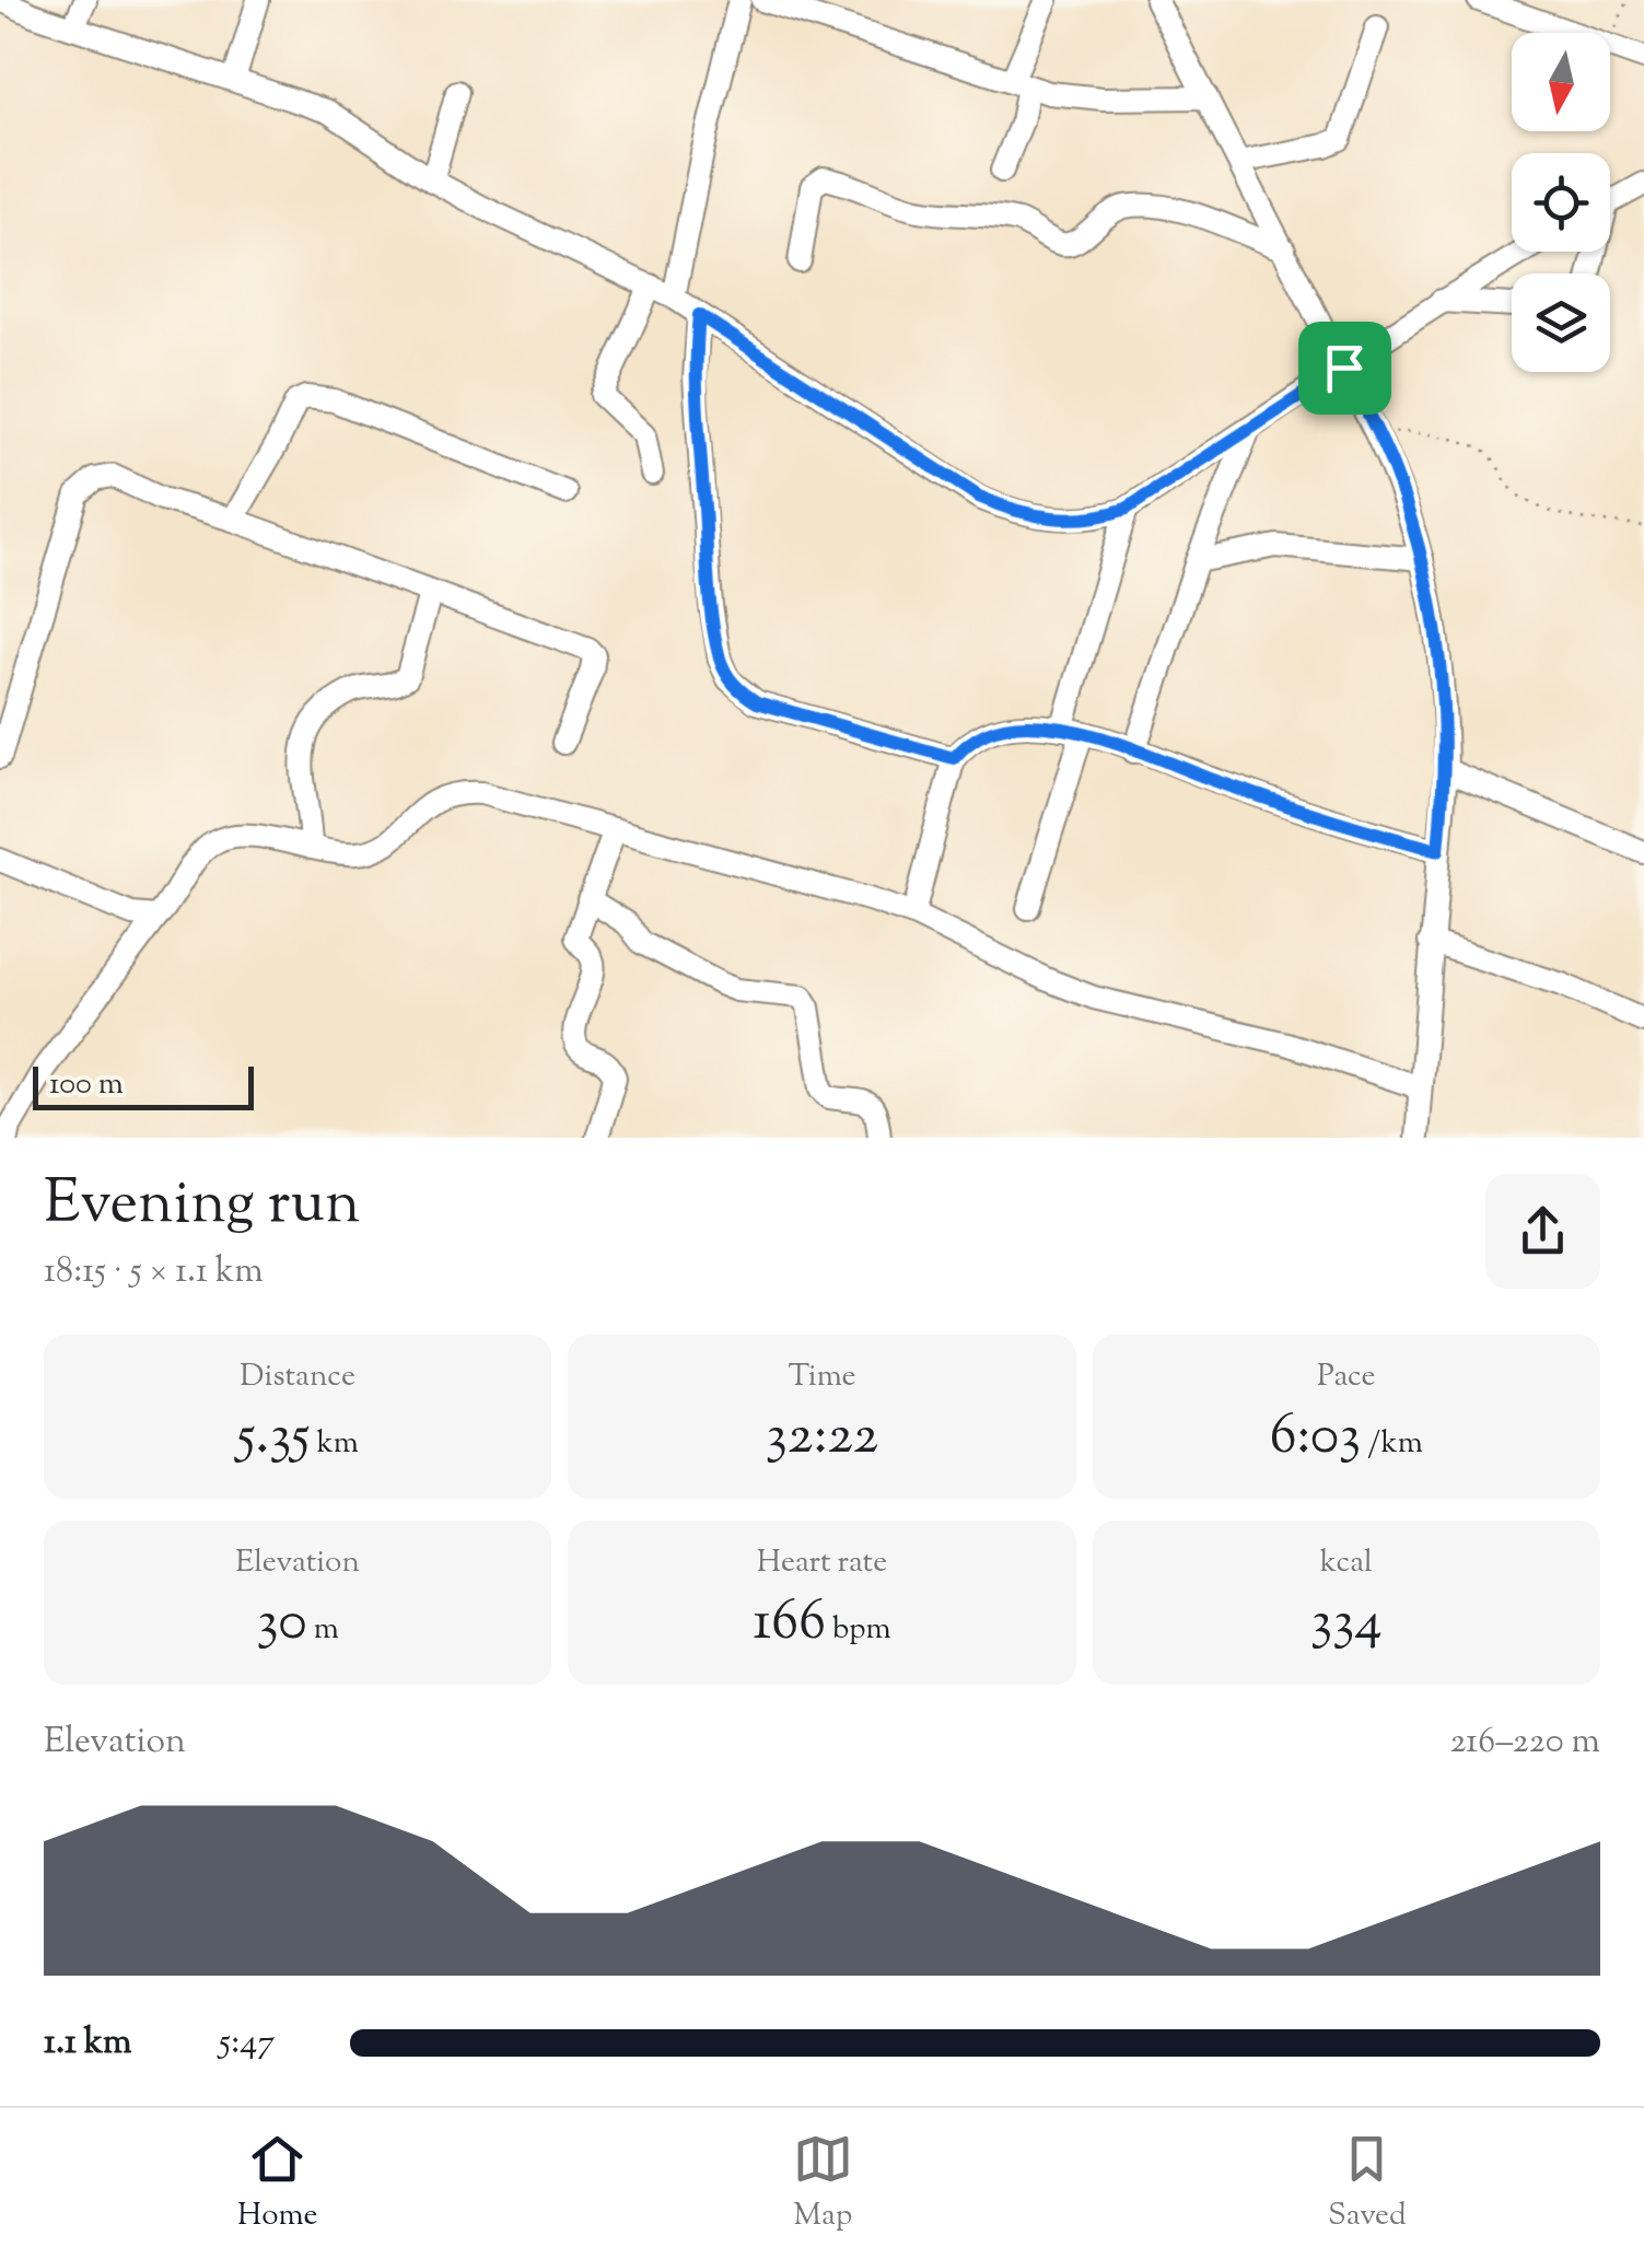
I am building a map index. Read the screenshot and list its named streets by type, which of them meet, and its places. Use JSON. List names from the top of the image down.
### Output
{
  "scale_bar": "100 m",
  "north": "bottom",
  "page": {
    "scale": "100 m",
    "heading": ["Evening run", "18:15 · 5 × 1.1 km"],
    "stats": [
      ["Distance", "5.35 km"],
      ["Time", "32:22"],
      ["Pace", "6:03 /km"],
      ["Elevation", "30 m"],
      ["Heart rate", "166 bpm"],
      ["kcal", "334"]
    ],
    "chart": ["Elevation", "216–220 m"],
    "list": [
      {
        "name": "1.1 km",
        "note": "5:47"
      }
    ],
    "tabs": ["Home", "Map", "Saved"]
  }
}
